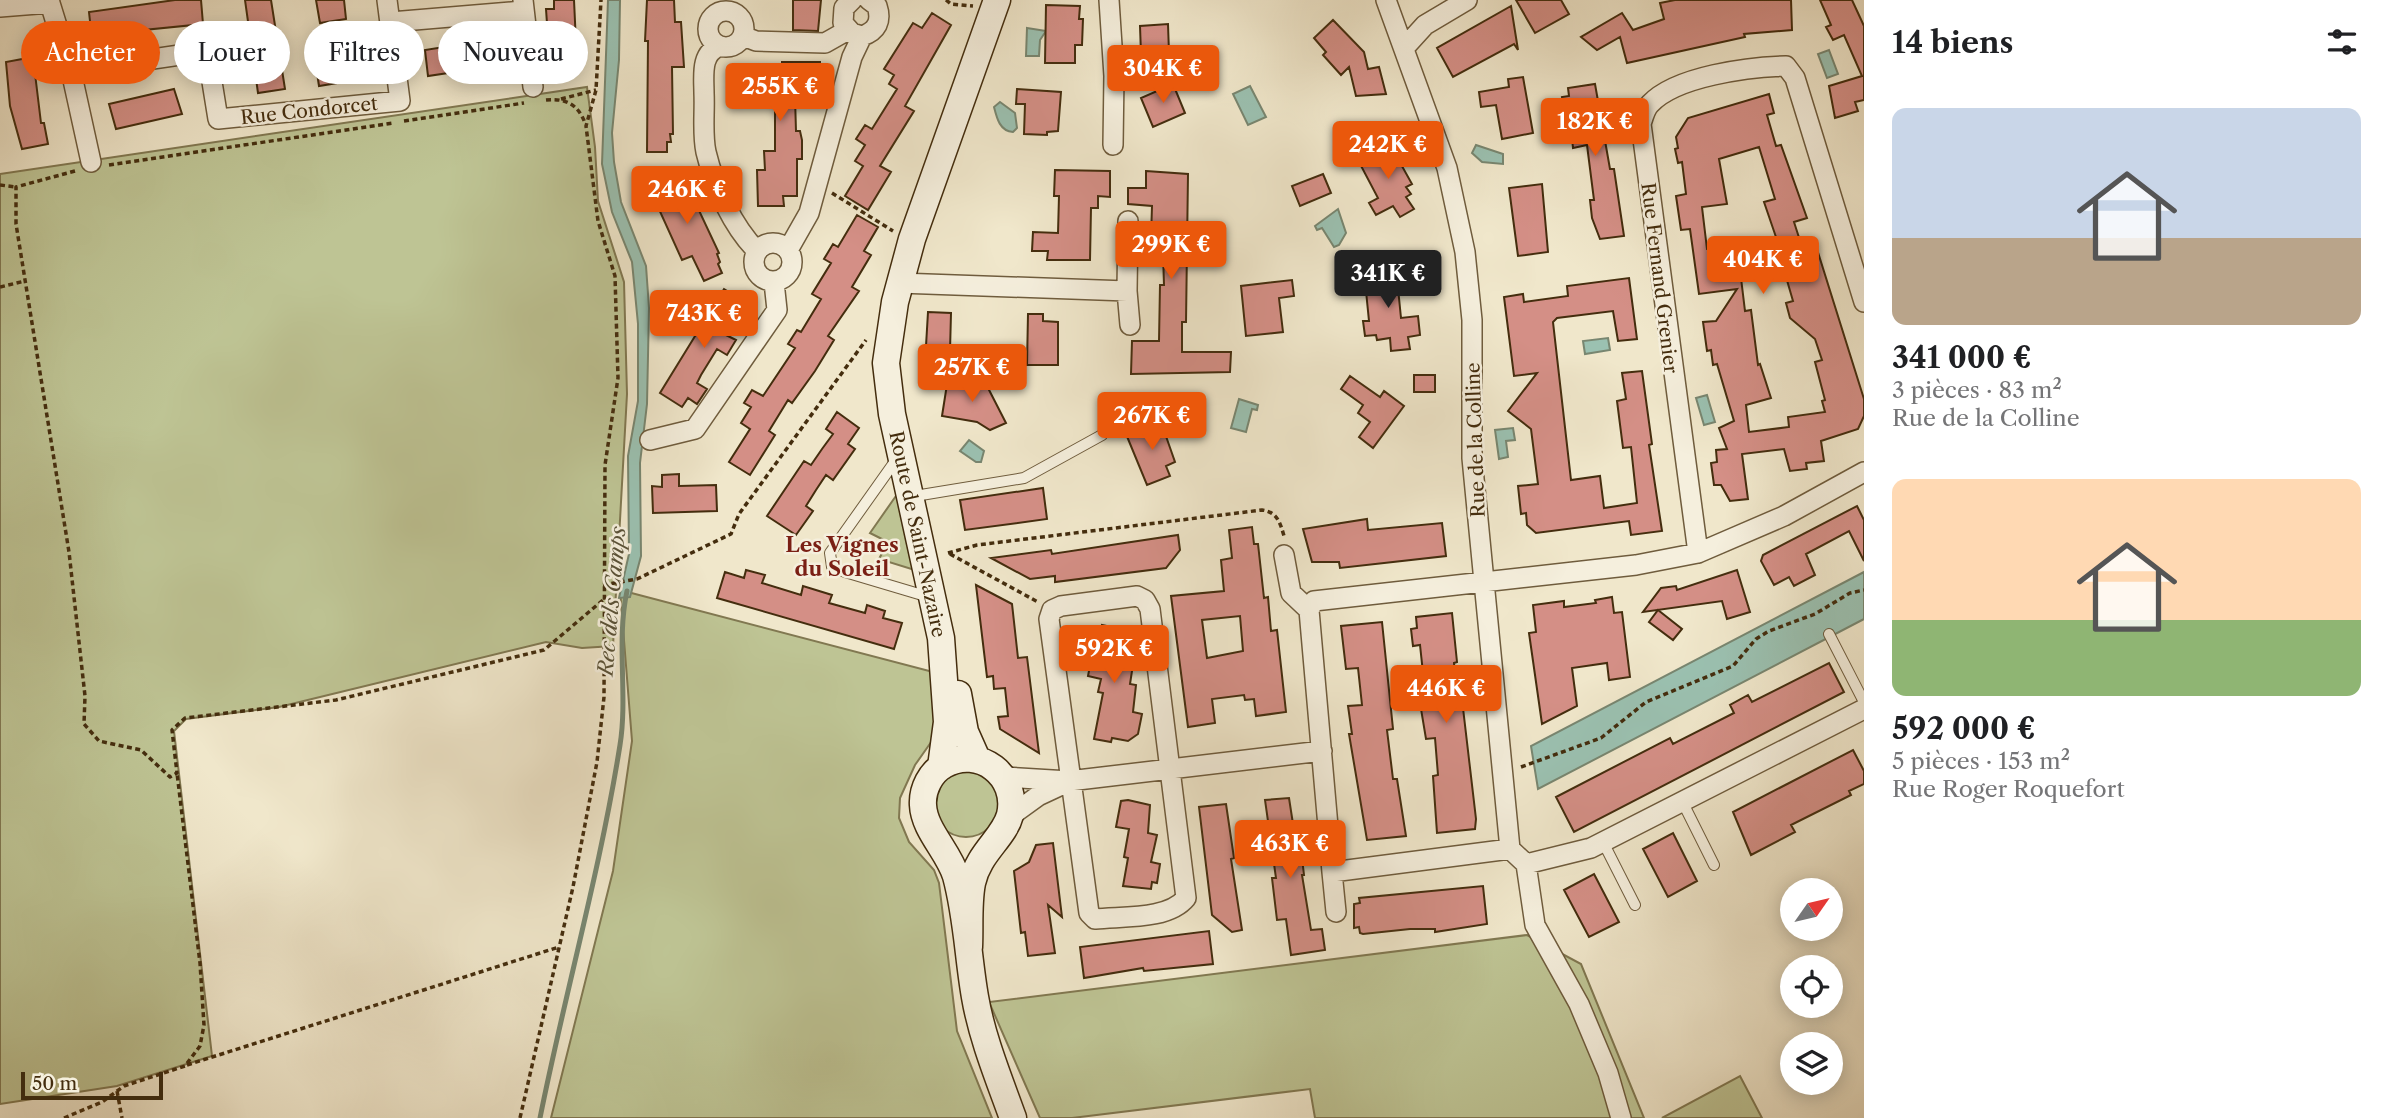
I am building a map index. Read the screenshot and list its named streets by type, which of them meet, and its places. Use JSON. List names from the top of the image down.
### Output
{
  "streets": {
    "street": [
      "Rue Condorcet",
      "Rue Fernand Grenier",
      "Rue de la Colline",
      "Route de Saint-Nazaire"
    ]
  },
  "districts": ["Les Vignes du Soleil"],
  "water": ["Rec dels Camps"],
  "scale_bar": "50 m",
  "north": "top right",
  "page": {
    "heading": "14 biens",
    "chip": [
      "Acheter",
      "Louer",
      "Filtres",
      "Nouveau"
    ],
    "price": [
      "304K €",
      "255K €",
      "182K €",
      "242K €",
      "246K €",
      "299K €",
      "404K €",
      "341K €",
      "743K €",
      "257K €",
      "267K €",
      "592K €",
      "446K €",
      "463K €"
    ],
    "list": [
      {
        "name": "341 000 €",
        "note": "3 pièces · 83 m² · Rue de la Colline"
      },
      {
        "name": "592 000 €",
        "note": "5 pièces · 153 m² · Rue Roger Roquefort"
      }
    ],
    "scale": "50 m"
  }
}
